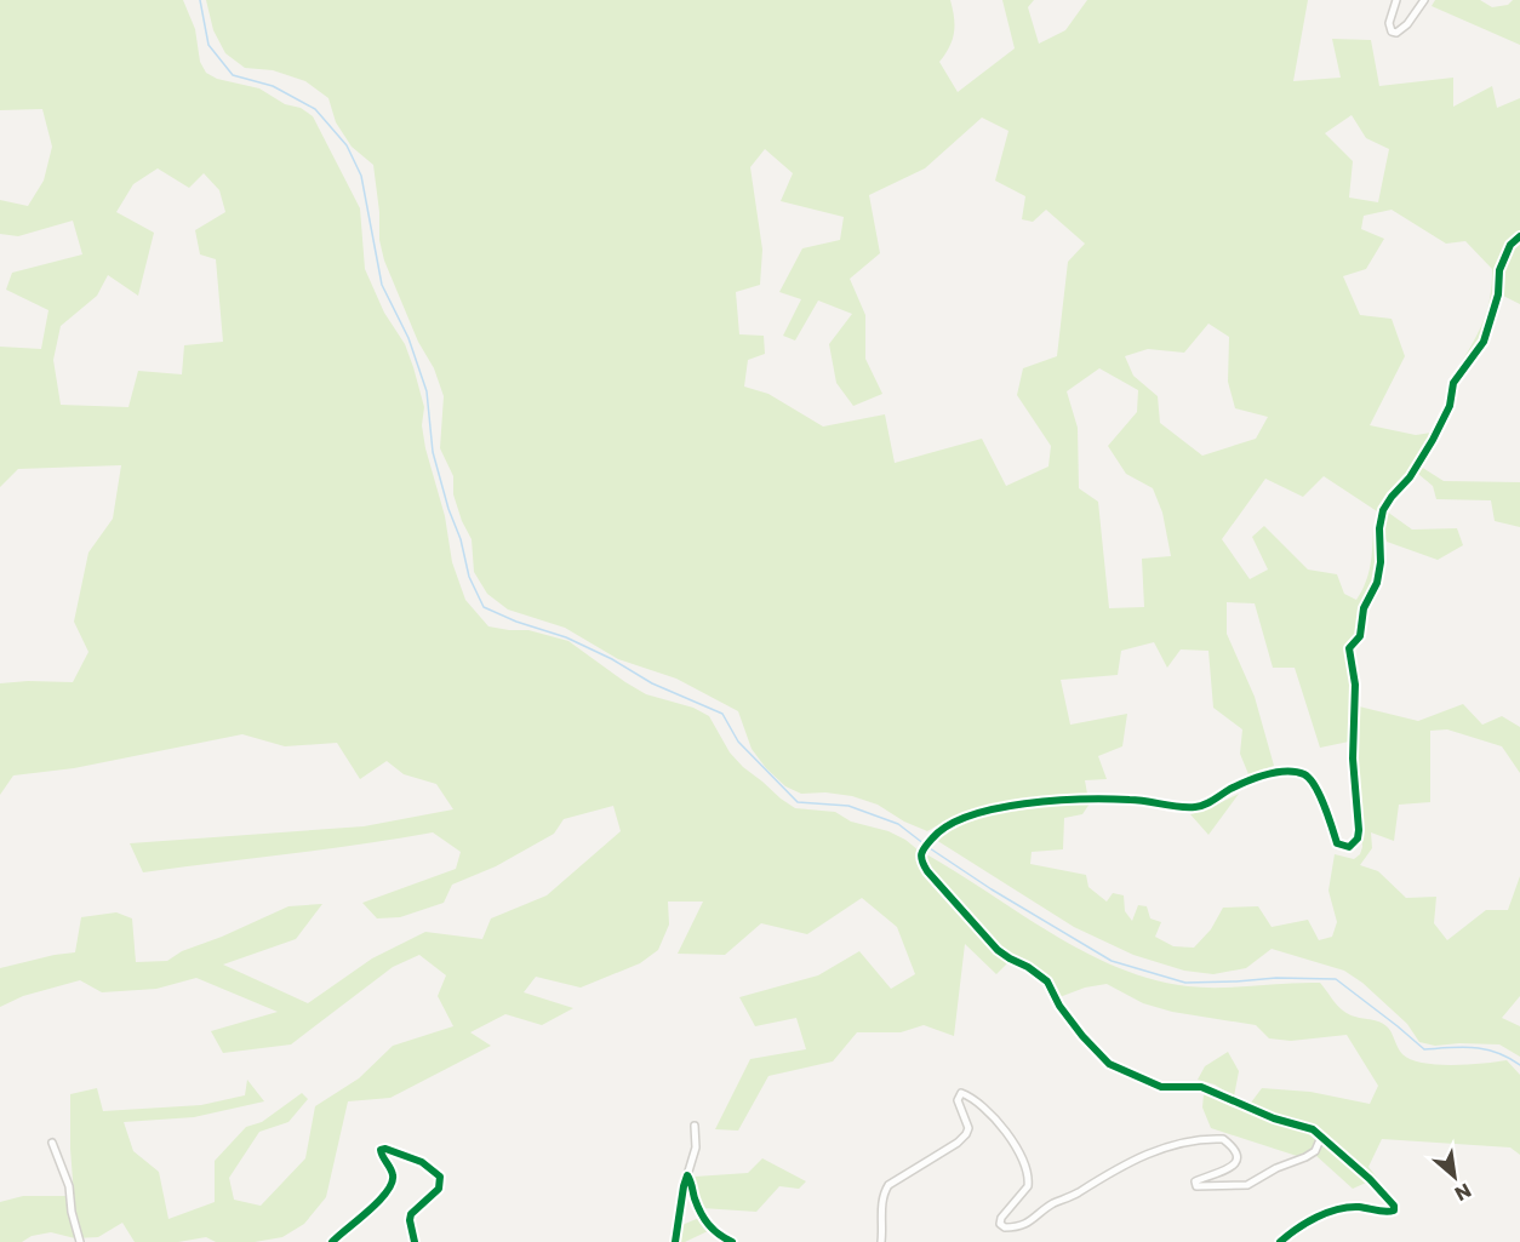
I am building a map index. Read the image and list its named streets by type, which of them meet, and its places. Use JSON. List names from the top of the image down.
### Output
{
  "north": "bottom right"
}
